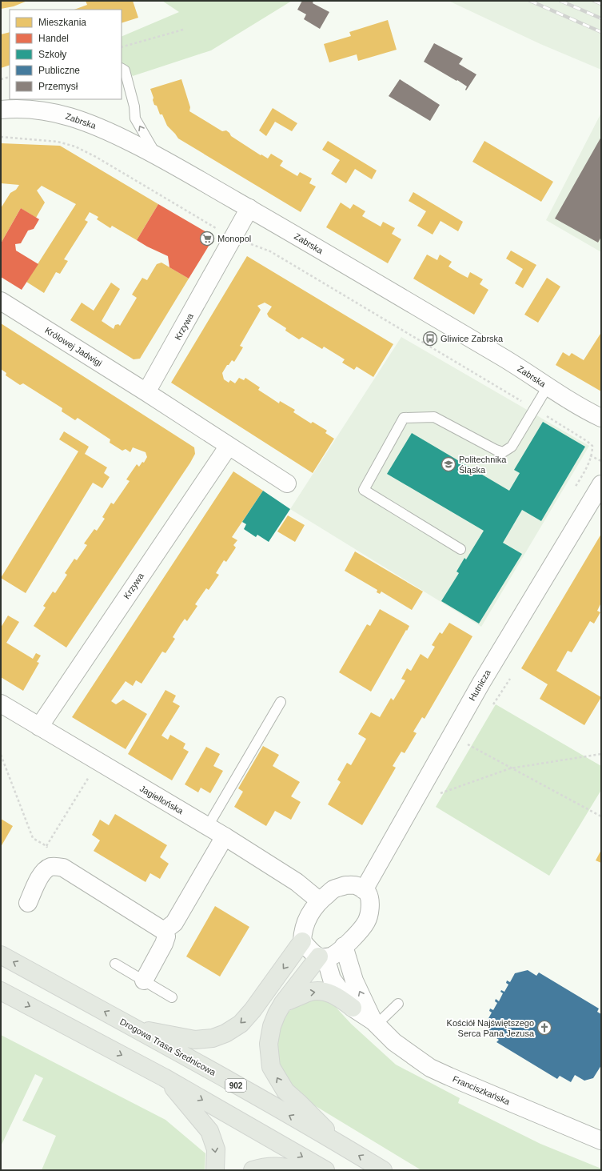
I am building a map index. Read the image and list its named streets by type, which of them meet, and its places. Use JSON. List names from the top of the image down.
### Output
{
  "streets": {
    "main road": ["Drogowa Trasa Średnicowa", "902"],
    "street": [
      "Zabrska",
      "Krzywa",
      "Królowej Jadwigi",
      "Hutnicza",
      "Jagiellońska",
      "Franciszkańska"
    ]
  },
  "crossings": [
    ["Zabrska", "Krzywa"],
    ["Krzywa", "Królowej Jadwigi"],
    ["Krzywa", "Jagiellońska"],
    ["Hutnicza", "Jagiellońska"],
    ["Hutnicza", "Franciszkańska"],
    ["Jagiellońska", "Franciszkańska"]
  ],
  "places": {
    "supermarket": ["Monopol"],
    "bus stop": ["Gliwice Zabrska"],
    "school or university": ["Politechnika Śląska"],
    "church": ["Kościół Najświętszego Serca Pana Jezusa"]
  },
  "legend": [
    "Mieszkania",
    "Handel",
    "Szkoły",
    "Publiczne",
    "Przemysł"
  ]
}
